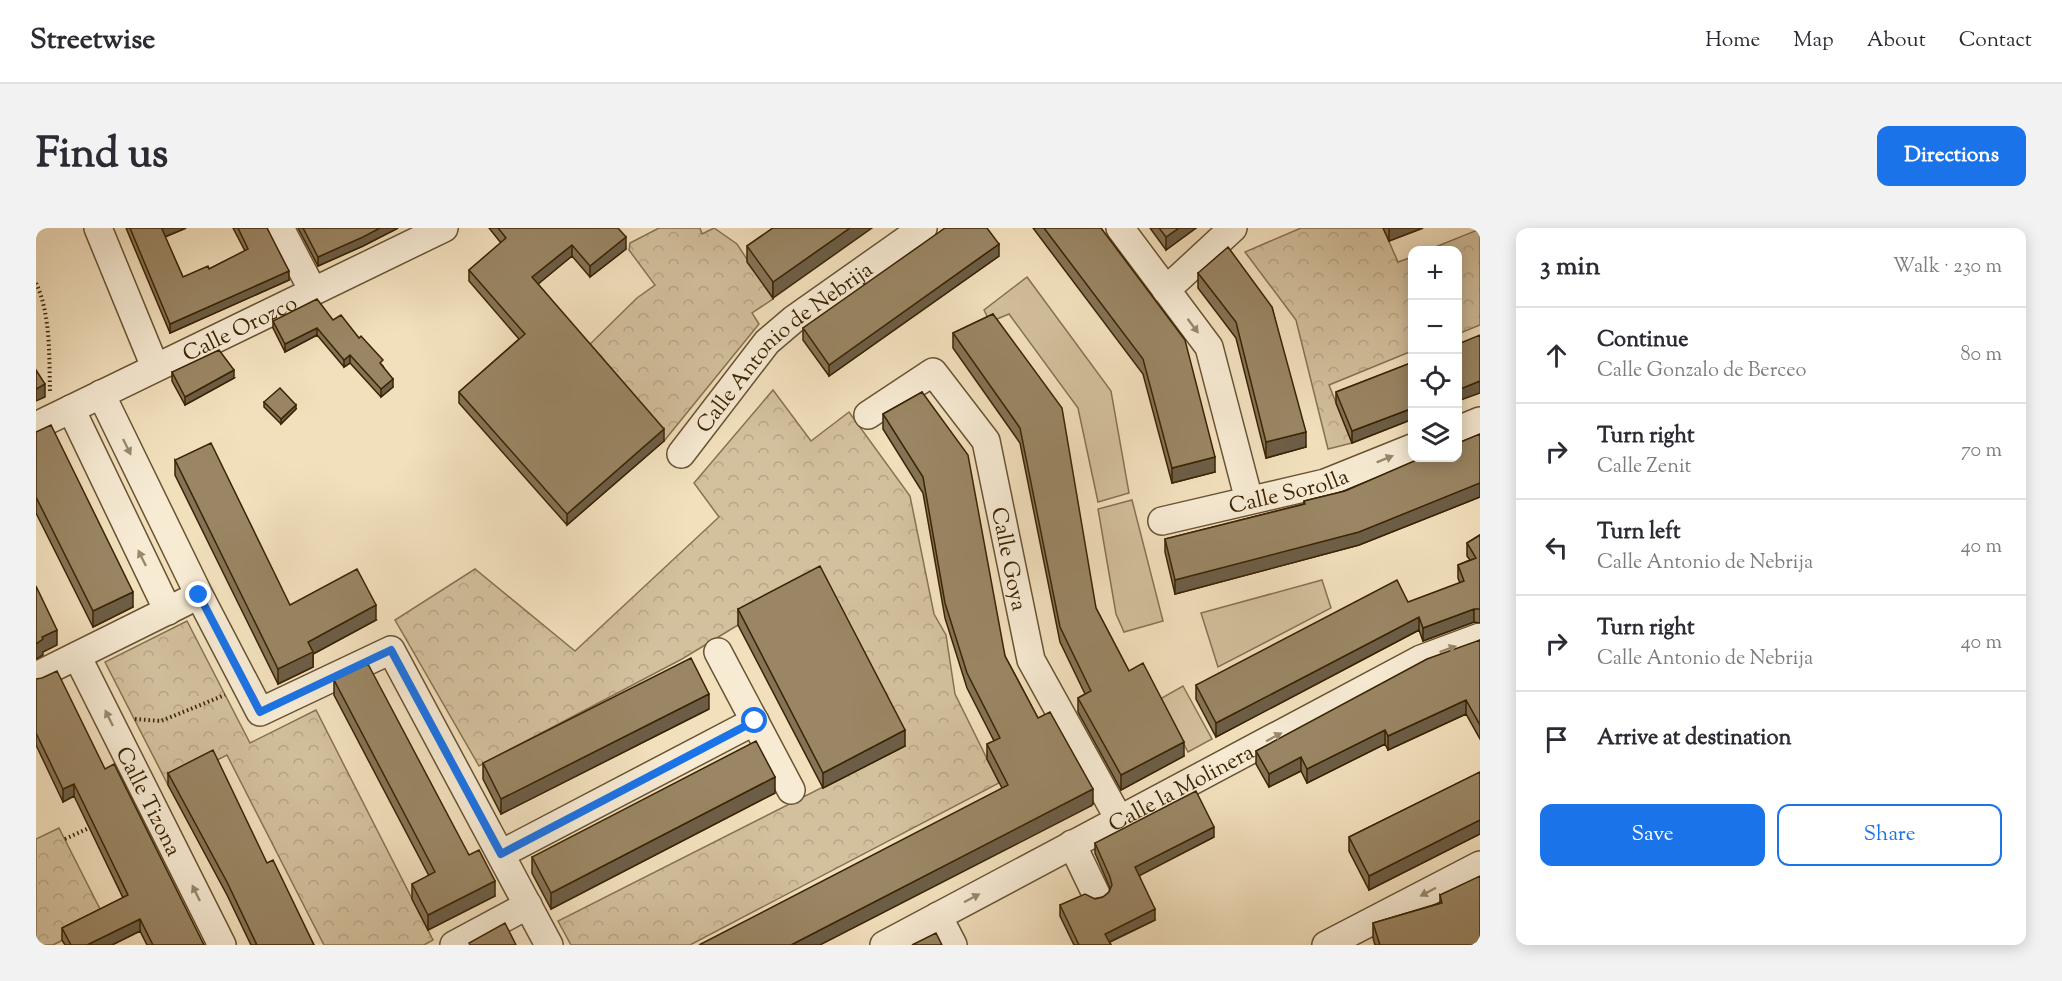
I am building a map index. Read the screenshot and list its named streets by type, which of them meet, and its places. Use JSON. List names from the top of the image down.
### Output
{
  "streets": {
    "street": [
      "Calle Orozco",
      "Calle Antonio de Nebrija",
      "Calle Sorolla",
      "Calle Goya",
      "Calle la Molinera",
      "Calle Tizona"
    ]
  },
  "crossings": [
    ["Calle Goya", "Calle la Molinera"]
  ],
  "one_way": ["Calle Sorolla", "Calle la Molinera", "Calle Tizona"],
  "page": {
    "header": "Streetwise",
    "nav": [
      "Home",
      "Map",
      "About",
      "Contact"
    ],
    "title": "Find us",
    "buttons": [
      "Directions",
      ["Save", "Share"]
    ],
    "heading": ["3 min", "Walk · 230 m"],
    "map_buttons": ["+", "−"],
    "list": [
      ["Continue", "Calle Gonzalo de Berceo", "80 m"],
      ["Turn right", "Calle Zenit", "70 m"],
      ["Turn left", "Calle Antonio de Nebrija", "40 m"],
      ["Turn right", "Calle Antonio de Nebrija", "40 m"],
      "Arrive at destination"
    ]
  }
}
